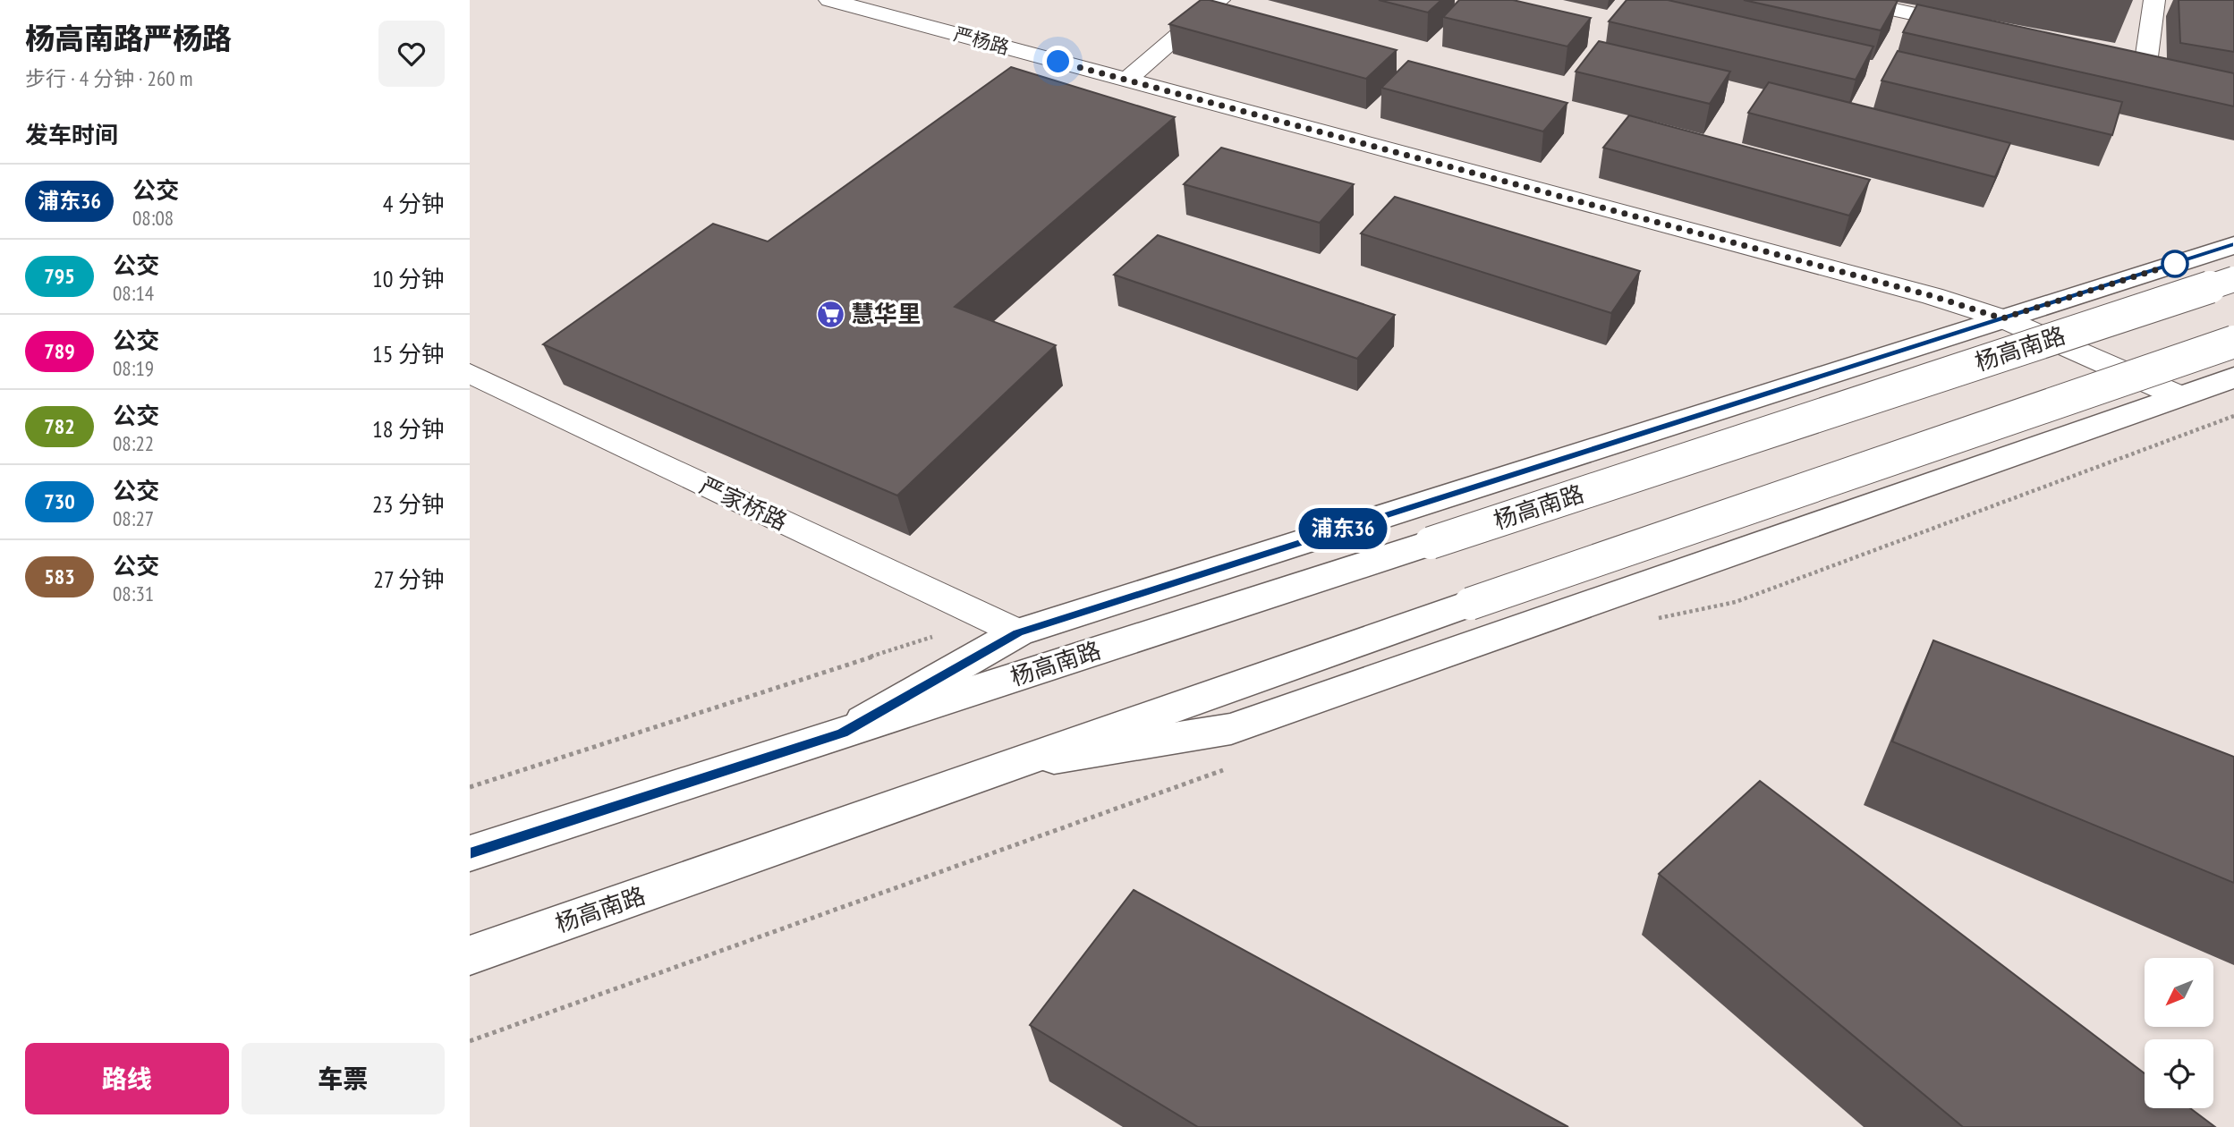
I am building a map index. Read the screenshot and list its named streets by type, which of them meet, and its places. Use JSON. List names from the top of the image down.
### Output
{
  "streets": {
    "main road": ["杨高南路"],
    "street": ["严杨路", "严家桥路"]
  },
  "crossings": [
    ["严杨路", "杨高南路"],
    ["杨高南路", "严家桥路"]
  ],
  "places": {
    "supermarket": ["慧华里"]
  },
  "lines": ["bus line 浦东36"],
  "north": "bottom left",
  "page": {
    "heading": [
      ["杨高南路严杨路", "步行 · 4 分钟 · 260 m"],
      "发车时间"
    ],
    "on_map": "浦东36",
    "list": [
      {
        "mark": "浦东36",
        "name": "公交",
        "note": "08:08",
        "value": "4 分钟"
      },
      {
        "mark": "795",
        "name": "公交",
        "note": "08:14",
        "value": "10 分钟"
      },
      {
        "mark": "789",
        "name": "公交",
        "note": "08:19",
        "value": "15 分钟"
      },
      {
        "mark": "782",
        "name": "公交",
        "note": "08:22",
        "value": "18 分钟"
      },
      {
        "mark": "730",
        "name": "公交",
        "note": "08:27",
        "value": "23 分钟"
      },
      {
        "mark": "583",
        "name": "公交",
        "note": "08:31",
        "value": "27 分钟"
      }
    ],
    "buttons": ["路线", "车票"]
  }
}
